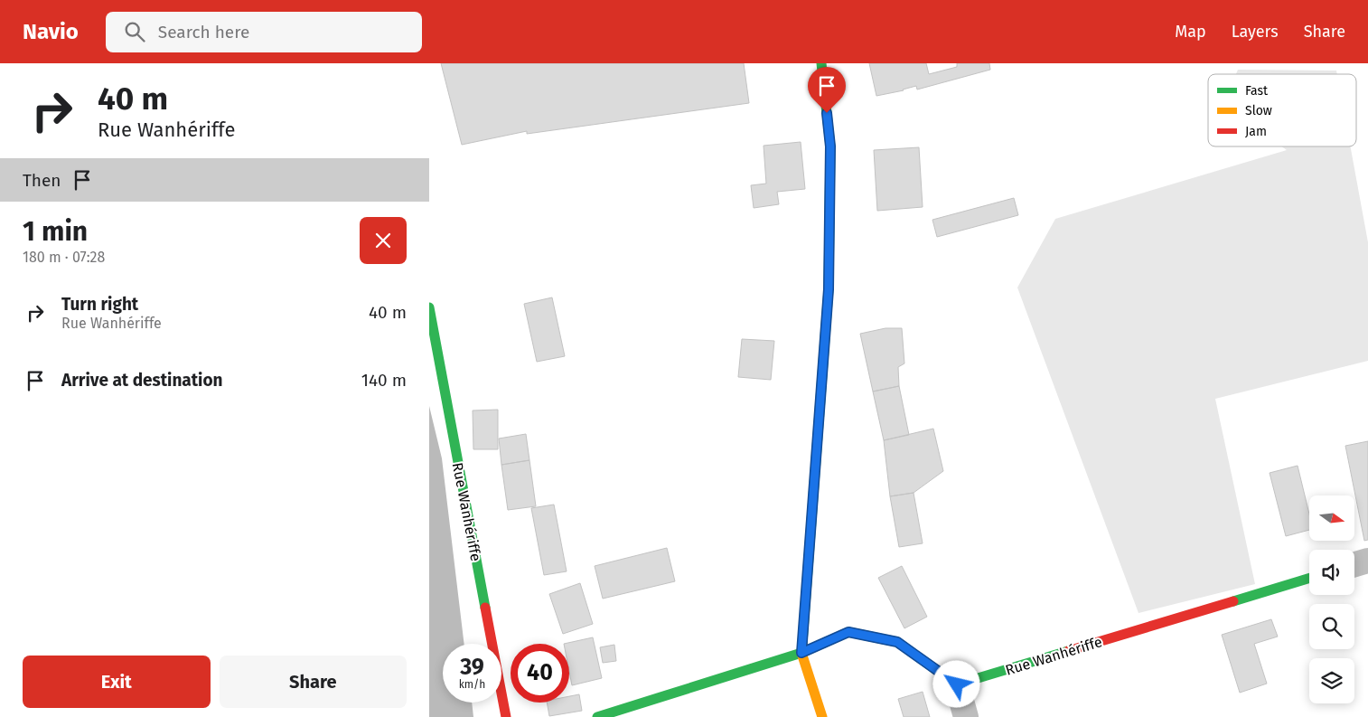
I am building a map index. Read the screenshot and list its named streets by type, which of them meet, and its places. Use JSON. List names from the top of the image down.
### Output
{
  "streets": {
    "street": ["Rue Wanhériffe"]
  },
  "legend": ["Fast", "Slow", "Jam"],
  "north": "right",
  "page": {
    "header": "Navio",
    "search": "Search here",
    "nav": ["Map", "Layers", "Share"],
    "turn": ["40 m", "Rue Wanhériffe"],
    "then": "Then",
    "heading": ["1 min", "180 m · 07:28"],
    "list": [
      {
        "name": "Turn right",
        "note": "Rue Wanhériffe",
        "value": "40 m"
      },
      {
        "name": "Arrive at destination",
        "value": "140 m"
      }
    ],
    "speed": "39 km/h",
    "limit": "40",
    "buttons": ["Exit", "Share"]
  }
}
